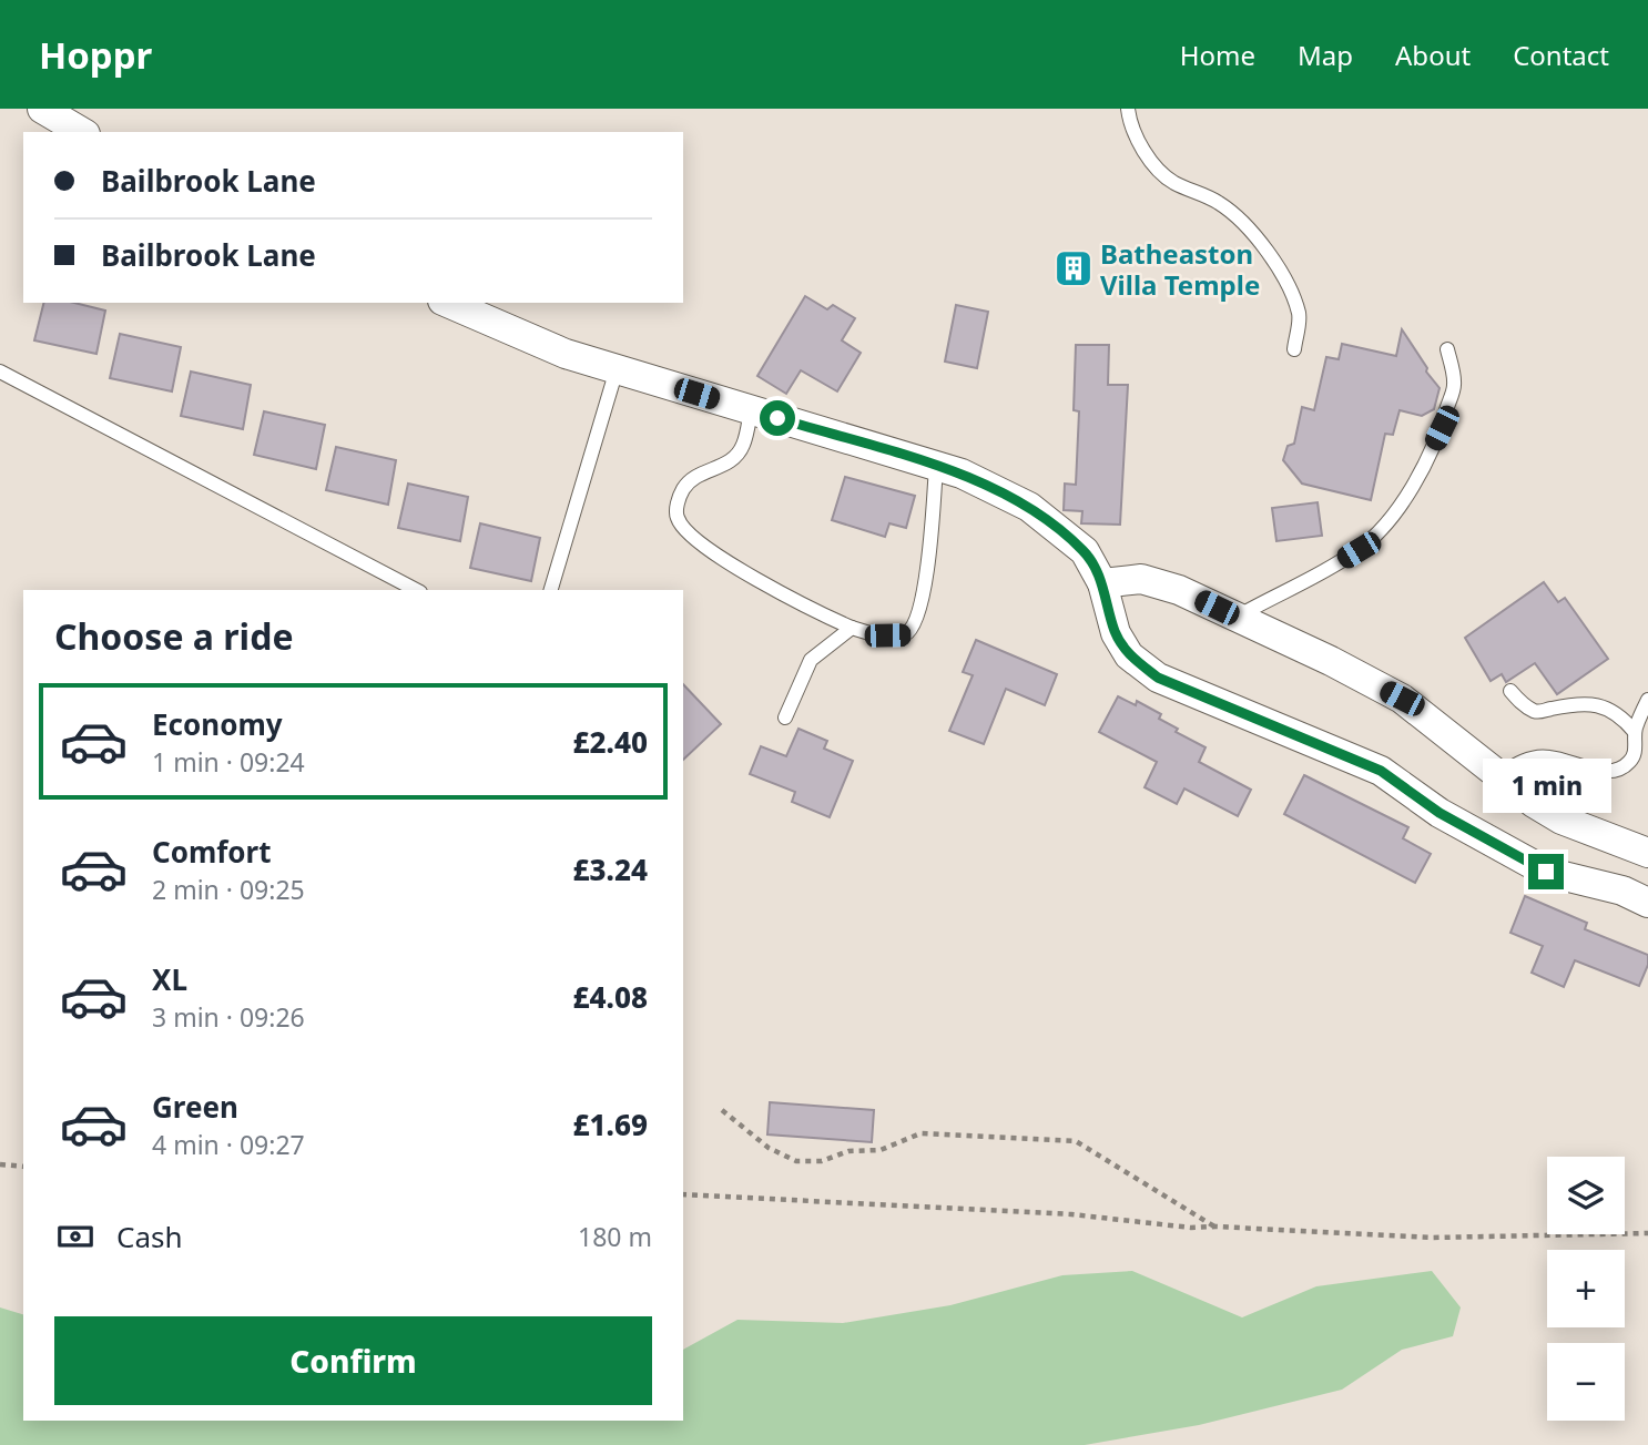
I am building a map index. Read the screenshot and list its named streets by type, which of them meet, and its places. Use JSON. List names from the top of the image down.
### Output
{
  "places": {
    "building": ["Batheaston Villa Temple"]
  },
  "page": {
    "header": "Hoppr",
    "nav": [
      "Home",
      "Map",
      "About",
      "Contact"
    ],
    "banner": ["Bailbrook Lane", "Bailbrook Lane"],
    "heading": "Choose a ride",
    "list": [
      {
        "name": "Economy",
        "note": "1 min · 09:24",
        "value": "£2.40"
      },
      {
        "name": "Comfort",
        "note": "2 min · 09:25",
        "value": "£3.24"
      },
      {
        "name": "XL",
        "note": "3 min · 09:26",
        "value": "£4.08"
      },
      {
        "name": "Green",
        "note": "4 min · 09:27",
        "value": "£1.69"
      }
    ],
    "bubble": "1 min",
    "map_buttons": ["+", "−"],
    "pay": ["Cash", "180 m"],
    "buttons": "Confirm"
  }
}
